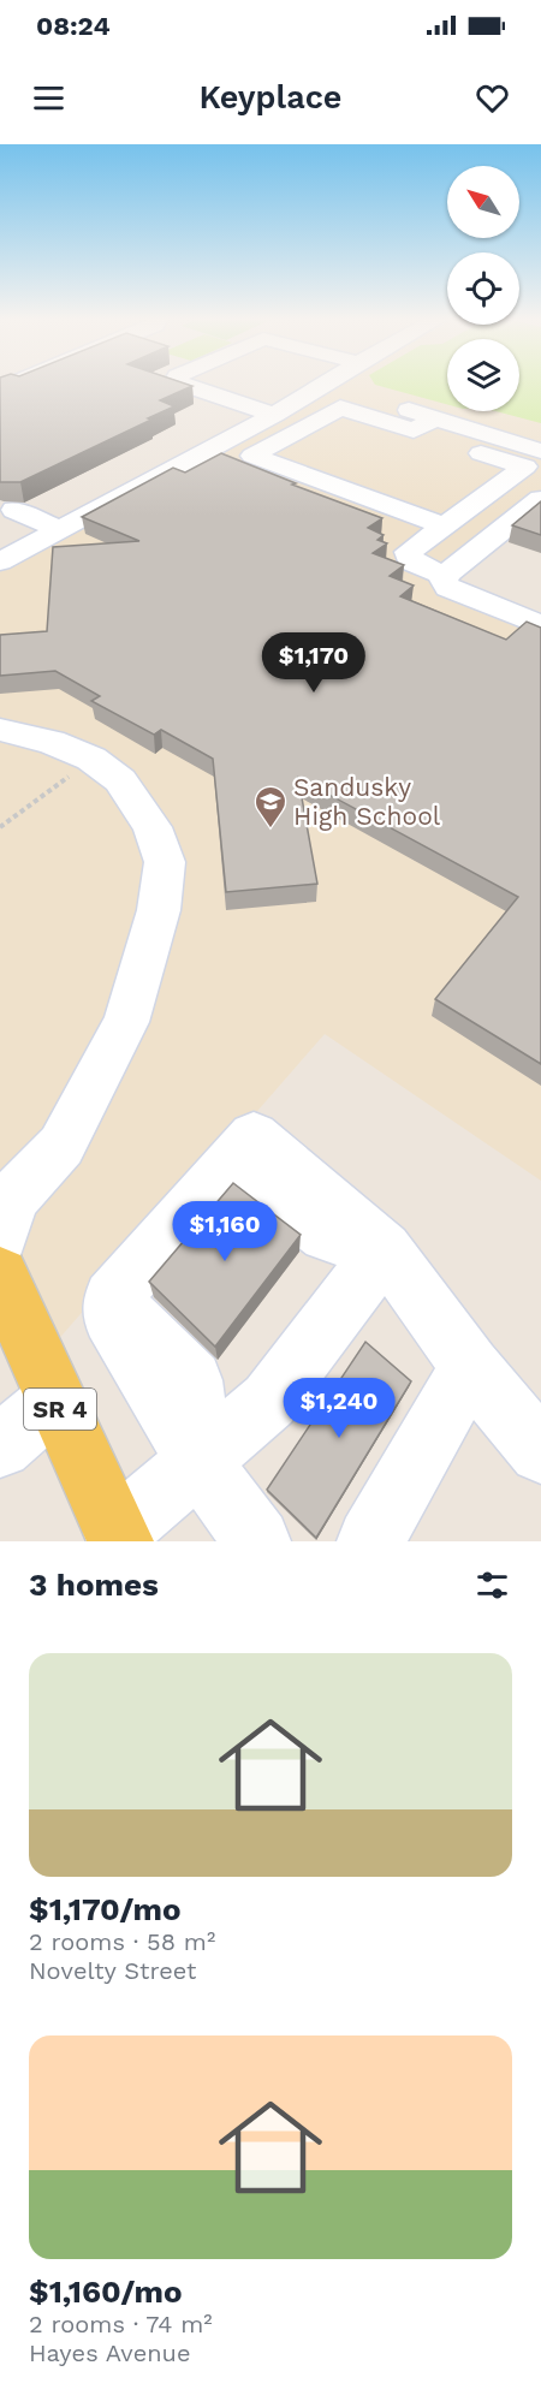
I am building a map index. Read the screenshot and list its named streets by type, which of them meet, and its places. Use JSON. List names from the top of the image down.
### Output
{
  "streets": {
    "main road": ["SR 4"]
  },
  "places": {
    "school or university": ["Sandusky High School"]
  },
  "north": "top left",
  "page": {
    "status": "08:24",
    "header": "Keyplace",
    "price": ["$1,170", "$1,160", "$1,240"],
    "heading": "3 homes",
    "list": [
      {
        "name": "$1,170/mo",
        "note": "2 rooms · 58 m² · Novelty Street"
      },
      {
        "name": "$1,160/mo",
        "note": "2 rooms · 74 m² · Hayes Avenue"
      }
    ]
  }
}
